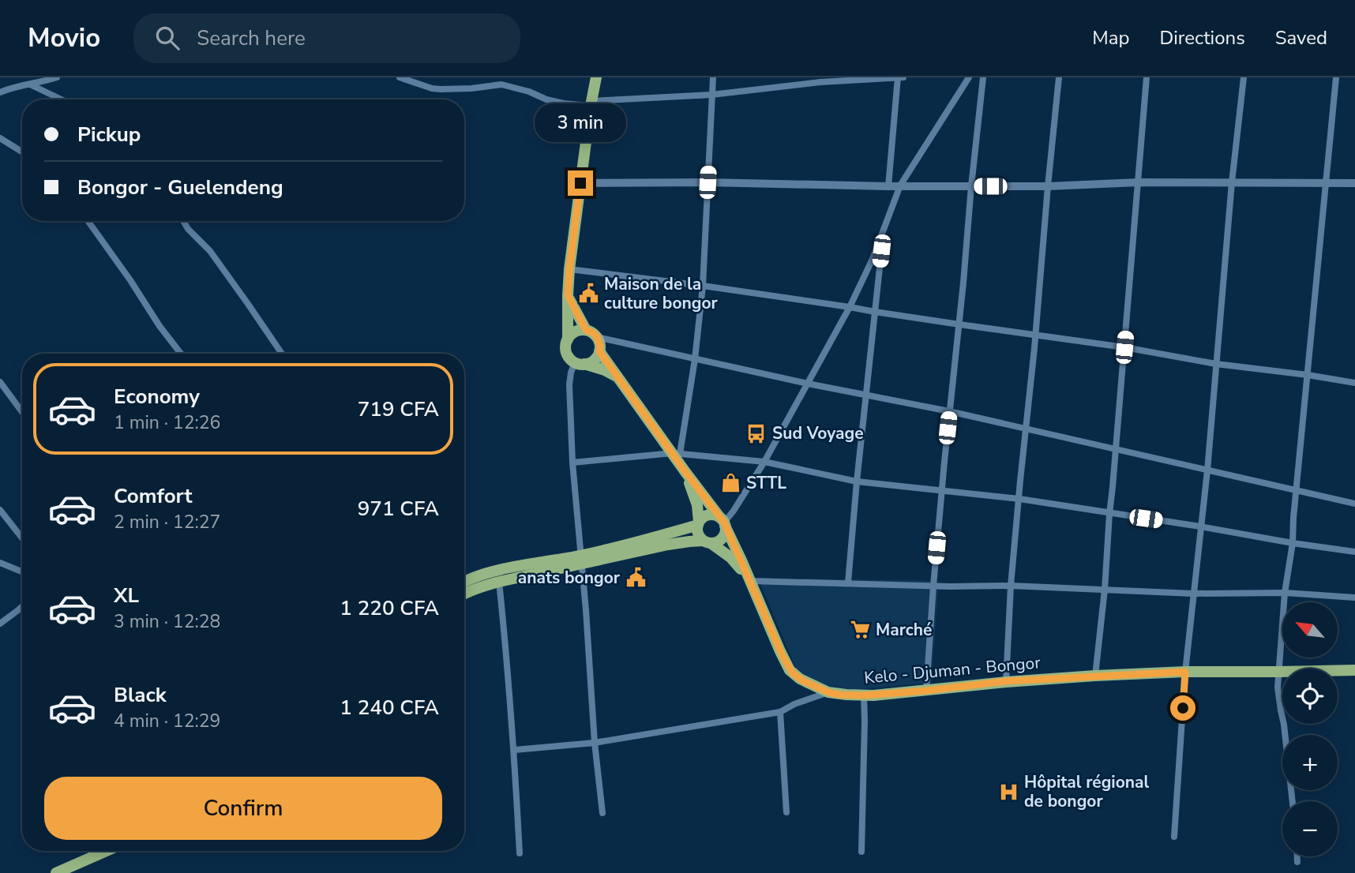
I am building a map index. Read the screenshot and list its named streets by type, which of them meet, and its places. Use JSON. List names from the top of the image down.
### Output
{
  "streets": {
    "highway": ["Kelo - Djuman - Bongor"]
  },
  "places": {
    "public building": ["Maison de la culture bongor", "anats bongor"],
    "bus stop": ["Sud Voyage"],
    "shop": ["STTL"],
    "supermarket": ["Marché"],
    "hospital": ["Hôpital régional de bongor"]
  },
  "north": "top left",
  "page": {
    "header": "Movio",
    "search": "Search here",
    "nav": ["Map", "Directions", "Saved"],
    "banner": ["Pickup", "Bongor - Guelendeng"],
    "bubble": "3 min",
    "list": [
      {
        "name": "Economy",
        "note": "1 min · 12:26",
        "value": "719 CFA"
      },
      {
        "name": "Comfort",
        "note": "2 min · 12:27",
        "value": "971 CFA"
      },
      {
        "name": "XL",
        "note": "3 min · 12:28",
        "value": "1 220 CFA"
      },
      {
        "name": "Black",
        "note": "4 min · 12:29",
        "value": "1 240 CFA"
      }
    ],
    "map_buttons": ["+", "−"],
    "buttons": "Confirm"
  }
}
